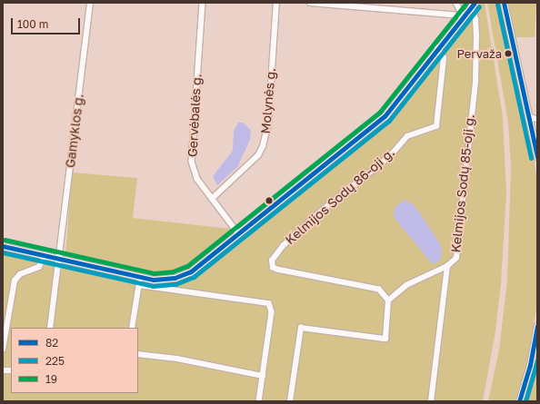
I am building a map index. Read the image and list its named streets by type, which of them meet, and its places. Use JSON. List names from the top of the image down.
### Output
{
  "streets": {
    "street": [
      "Molynės g.",
      "Gervėbalės g.",
      "Gamyklos g.",
      "Kelmijos Sodų 85-oji g.",
      "Kelmijos Sodų 86-oji g."
    ]
  },
  "crossings": [
    ["Molynės g.", "Gervėbalės g."],
    ["Kelmijos Sodų 85-oji g.", "Kelmijos Sodų 86-oji g."]
  ],
  "places": ["Pervaža"],
  "lines": ["transit line 82", "transit line 19", "transit line 225"],
  "legend": ["82", "225", "19"],
  "scale_bar": "100 m"
}
